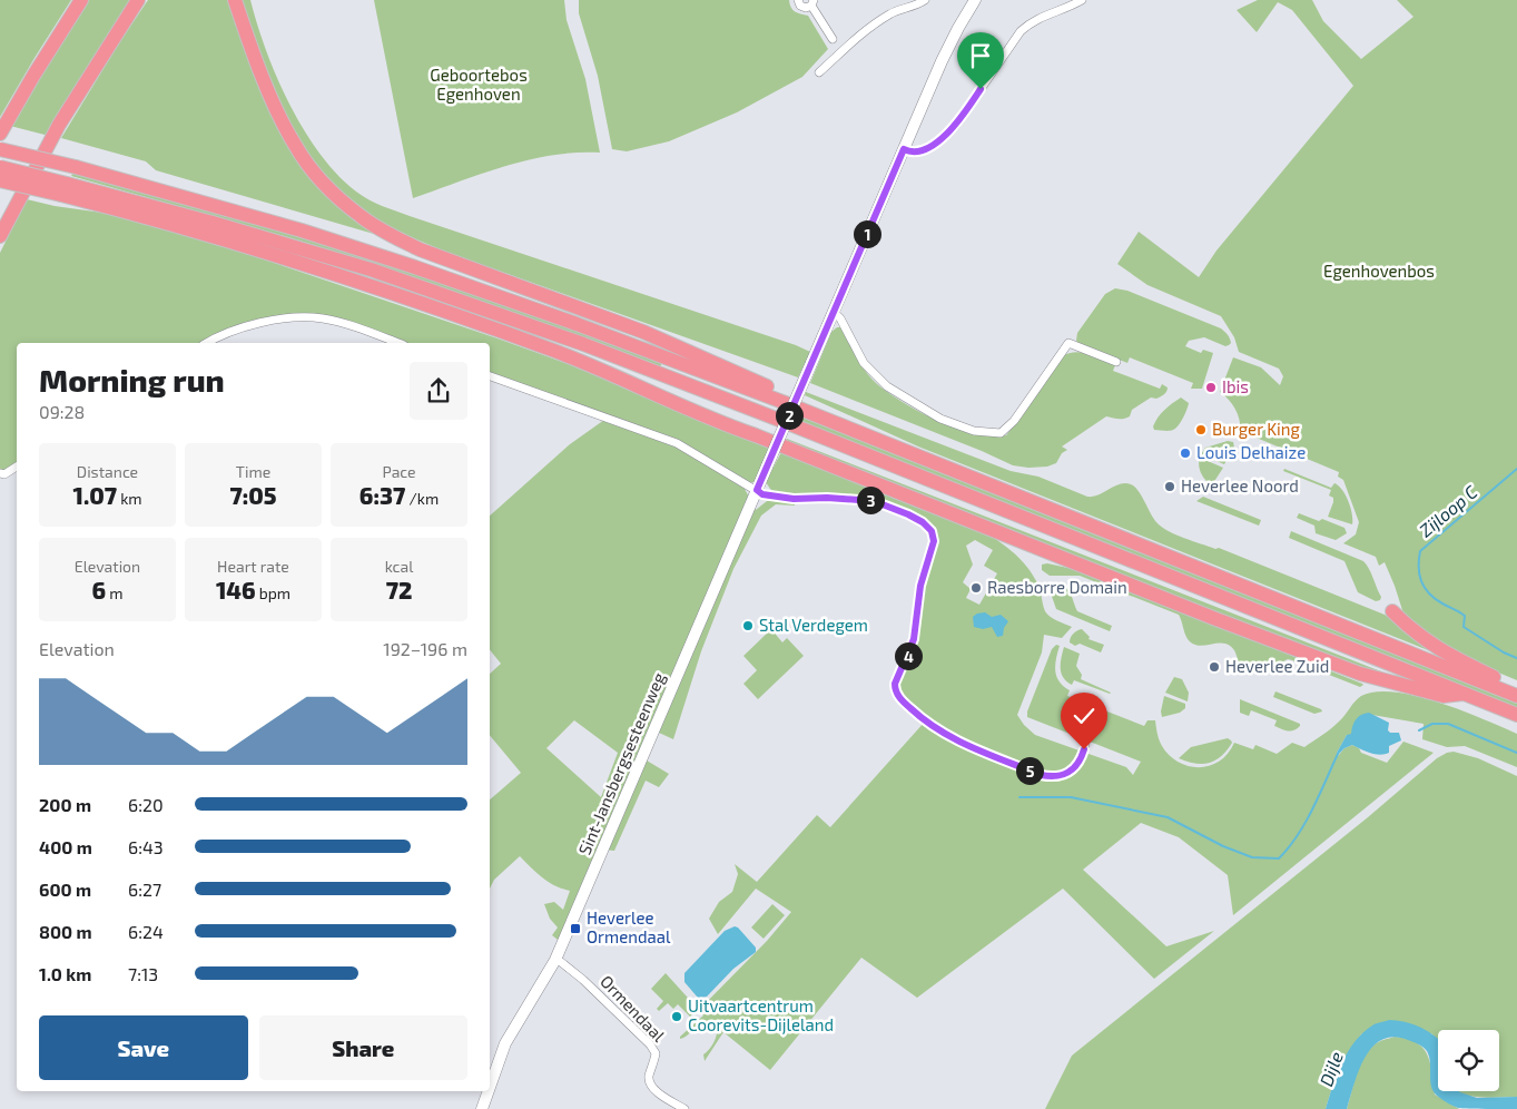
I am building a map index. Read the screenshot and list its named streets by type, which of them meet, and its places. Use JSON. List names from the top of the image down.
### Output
{
  "streets": {
    "main road": ["Sint-Jansbergsesteenweg"],
    "street": ["Ormendaal"]
  },
  "crossings": [
    ["Sint-Jansbergsesteenweg", "Ormendaal"]
  ],
  "water": ["Zijloop C", "Dijle"],
  "parks": ["Geboortebos Egenhoven", "Egenhovenbos"],
  "places": {
    "other": [
      "Ibis",
      "Burger King",
      "Louis Delhaize",
      "Heverlee Noord",
      "Raesborre Domain",
      "Stal Verdegem",
      "Heverlee Zuid",
      "Uitvaartcentrum Coorevits-Dijleland"
    ],
    "transit": ["Heverlee Ormendaal"]
  },
  "page": {
    "pins": [
      "1",
      "2",
      "3",
      "4",
      "5"
    ],
    "heading": ["Morning run", "09:28"],
    "stats": [
      ["Distance", "1.07 km"],
      ["Time", "7:05"],
      ["Pace", "6:37 /km"],
      ["Elevation", "6 m"],
      ["Heart rate", "146 bpm"],
      ["kcal", "72"]
    ],
    "chart": ["Elevation", "192–196 m"],
    "list": [
      {
        "name": "200 m",
        "note": "6:20"
      },
      {
        "name": "400 m",
        "note": "6:43"
      },
      {
        "name": "600 m",
        "note": "6:27"
      },
      {
        "name": "800 m",
        "note": "6:24"
      },
      {
        "name": "1.0 km",
        "note": "7:13"
      }
    ],
    "buttons": ["Save", "Share"]
  }
}
